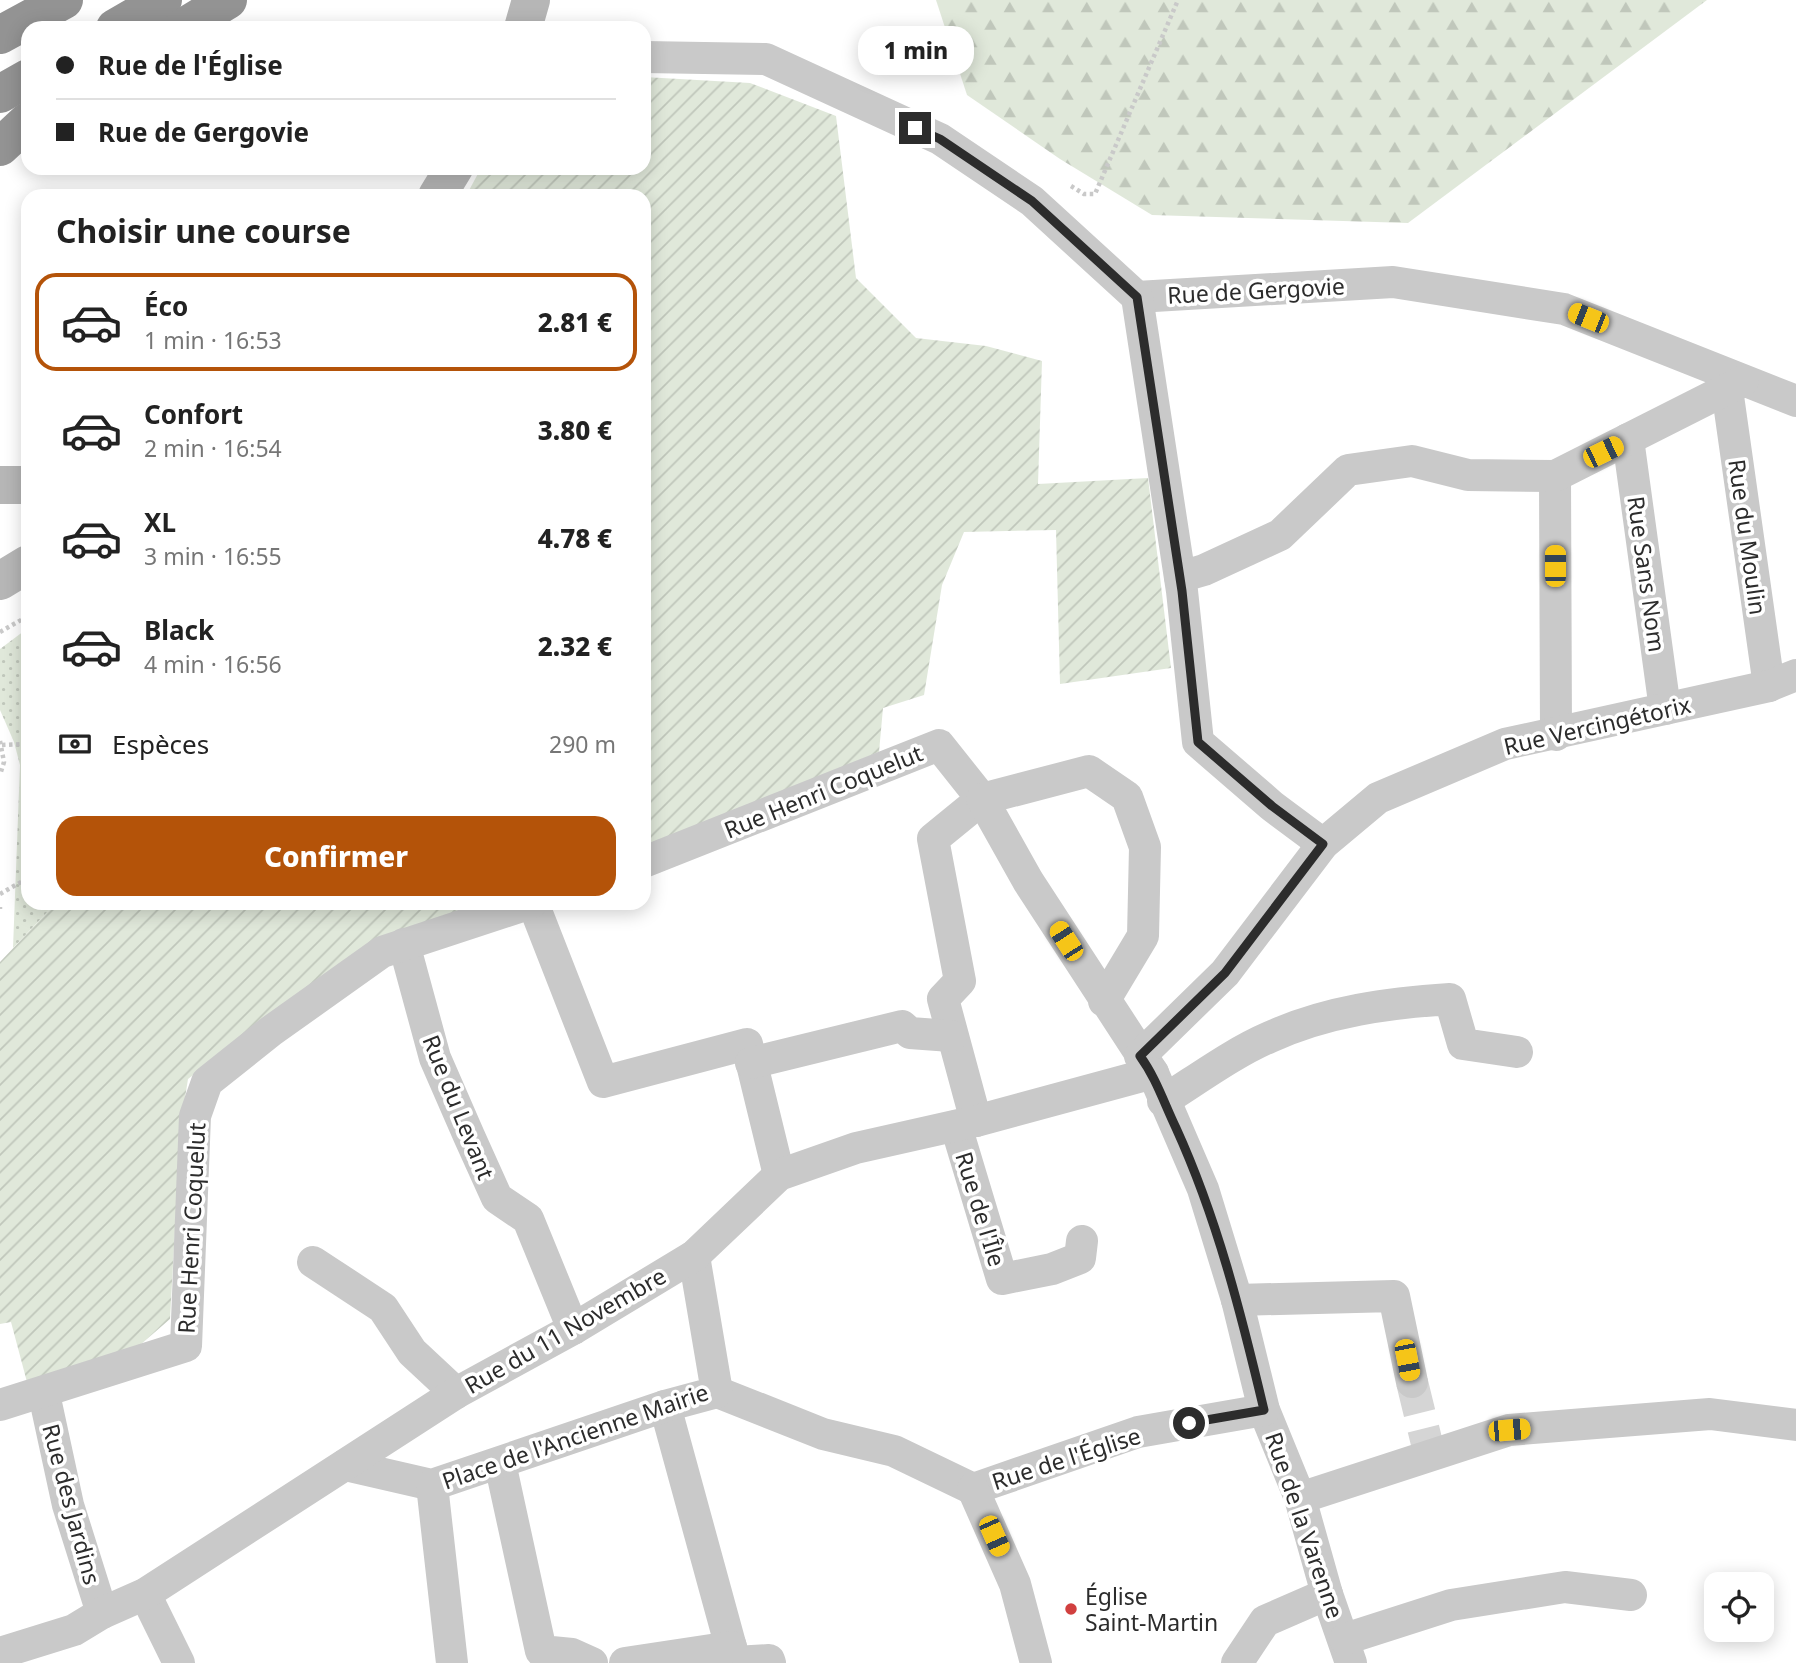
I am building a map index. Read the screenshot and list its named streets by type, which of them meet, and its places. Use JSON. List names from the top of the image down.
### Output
{
  "streets": {
    "street": [
      "Rue de Gergovie",
      "Rue du Moulin",
      "Rue Sans Nom",
      "Rue Vercingétorix",
      "Rue Henri Coquelut",
      "Rue du Levant",
      "Rue de l'Île",
      "Rue du 11 Novembre",
      "Place de l'Ancienne Mairie",
      "Rue de l'Église",
      "Rue des Jardins",
      "Rue de la Varenne"
    ]
  },
  "crossings": [
    ["Rue de Gergovie", "Rue du Moulin"],
    ["Rue du Moulin", "Rue Vercingétorix"],
    ["Rue Sans Nom", "Rue Vercingétorix"],
    ["Rue Vercingétorix", "Rue du 11 Novembre"],
    ["Rue Vercingétorix", "Rue de la Varenne"],
    ["Rue Henri Coquelut", "Rue du Levant"],
    ["Rue Henri Coquelut", "Rue des Jardins"],
    ["Rue Henri Coquelut", "Rue de la Varenne"],
    ["Rue du Levant", "Rue du 11 Novembre"],
    ["Rue de l'Île", "Rue du 11 Novembre"],
    ["Rue du 11 Novembre", "Place de l'Ancienne Mairie"],
    ["Rue du 11 Novembre", "Rue des Jardins"],
    ["Rue du 11 Novembre", "Rue de la Varenne"],
    ["Place de l'Ancienne Mairie", "Rue de l'Église"],
    ["Rue de l'Église", "Rue de la Varenne"]
  ],
  "places": ["Église Saint-Martin"],
  "page": {
    "banner": ["Rue de l'Église", "Rue de Gergovie"],
    "bubble": "1 min",
    "heading": "Choisir une course",
    "list": [
      {
        "name": "Éco",
        "note": "1 min · 16:53",
        "value": "2.81 €"
      },
      {
        "name": "Confort",
        "note": "2 min · 16:54",
        "value": "3.80 €"
      },
      {
        "name": "XL",
        "note": "3 min · 16:55",
        "value": "4.78 €"
      },
      {
        "name": "Black",
        "note": "4 min · 16:56",
        "value": "2.32 €"
      }
    ],
    "pay": ["Espèces", "290 m"],
    "buttons": "Confirmer"
  }
}
